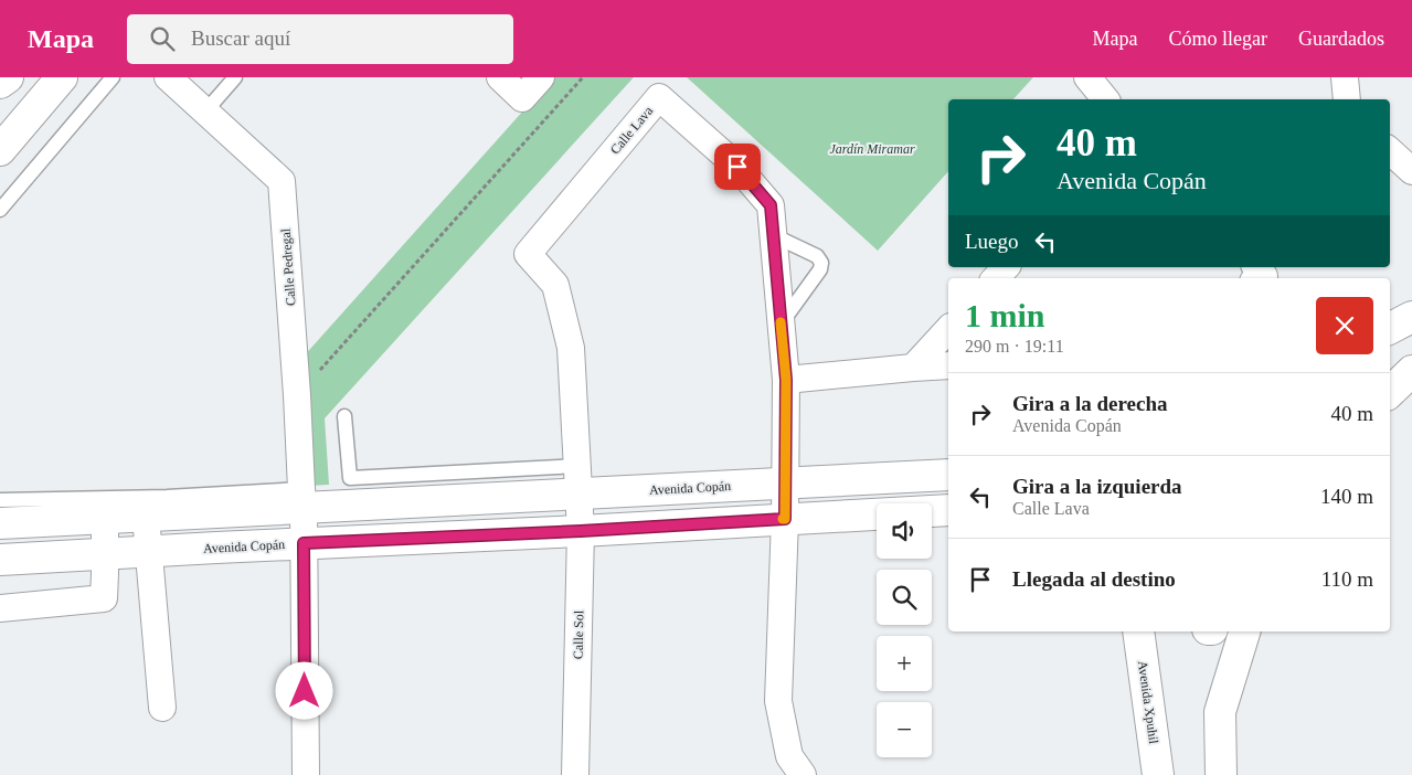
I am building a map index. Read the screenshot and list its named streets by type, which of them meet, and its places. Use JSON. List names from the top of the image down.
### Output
{
  "streets": {
    "street": [
      "Calle Lava",
      "Calle Pedregal",
      "Avenida Copán",
      "Calle Sol",
      "Avenida Xpuhil"
    ]
  },
  "crossings": [
    ["Calle Lava", "Avenida Copán"],
    ["Calle Lava", "Calle Sol"],
    ["Calle Pedregal", "Avenida Copán"],
    ["Avenida Copán", "Calle Sol"]
  ],
  "parks": ["Jardín Miramar"],
  "page": {
    "header": "Mapa",
    "search": "Buscar aquí",
    "nav": ["Mapa", "Cómo llegar", "Guardados"],
    "turn": ["40 m", "Avenida Copán"],
    "then": "Luego",
    "heading": ["1 min", "290 m · 19:11"],
    "list": [
      {
        "name": "Gira a la derecha",
        "note": "Avenida Copán",
        "value": "40 m"
      },
      {
        "name": "Gira a la izquierda",
        "note": "Calle Lava",
        "value": "140 m"
      },
      {
        "name": "Llegada al destino",
        "value": "110 m"
      }
    ],
    "map_buttons": ["+", "−"]
  }
}
